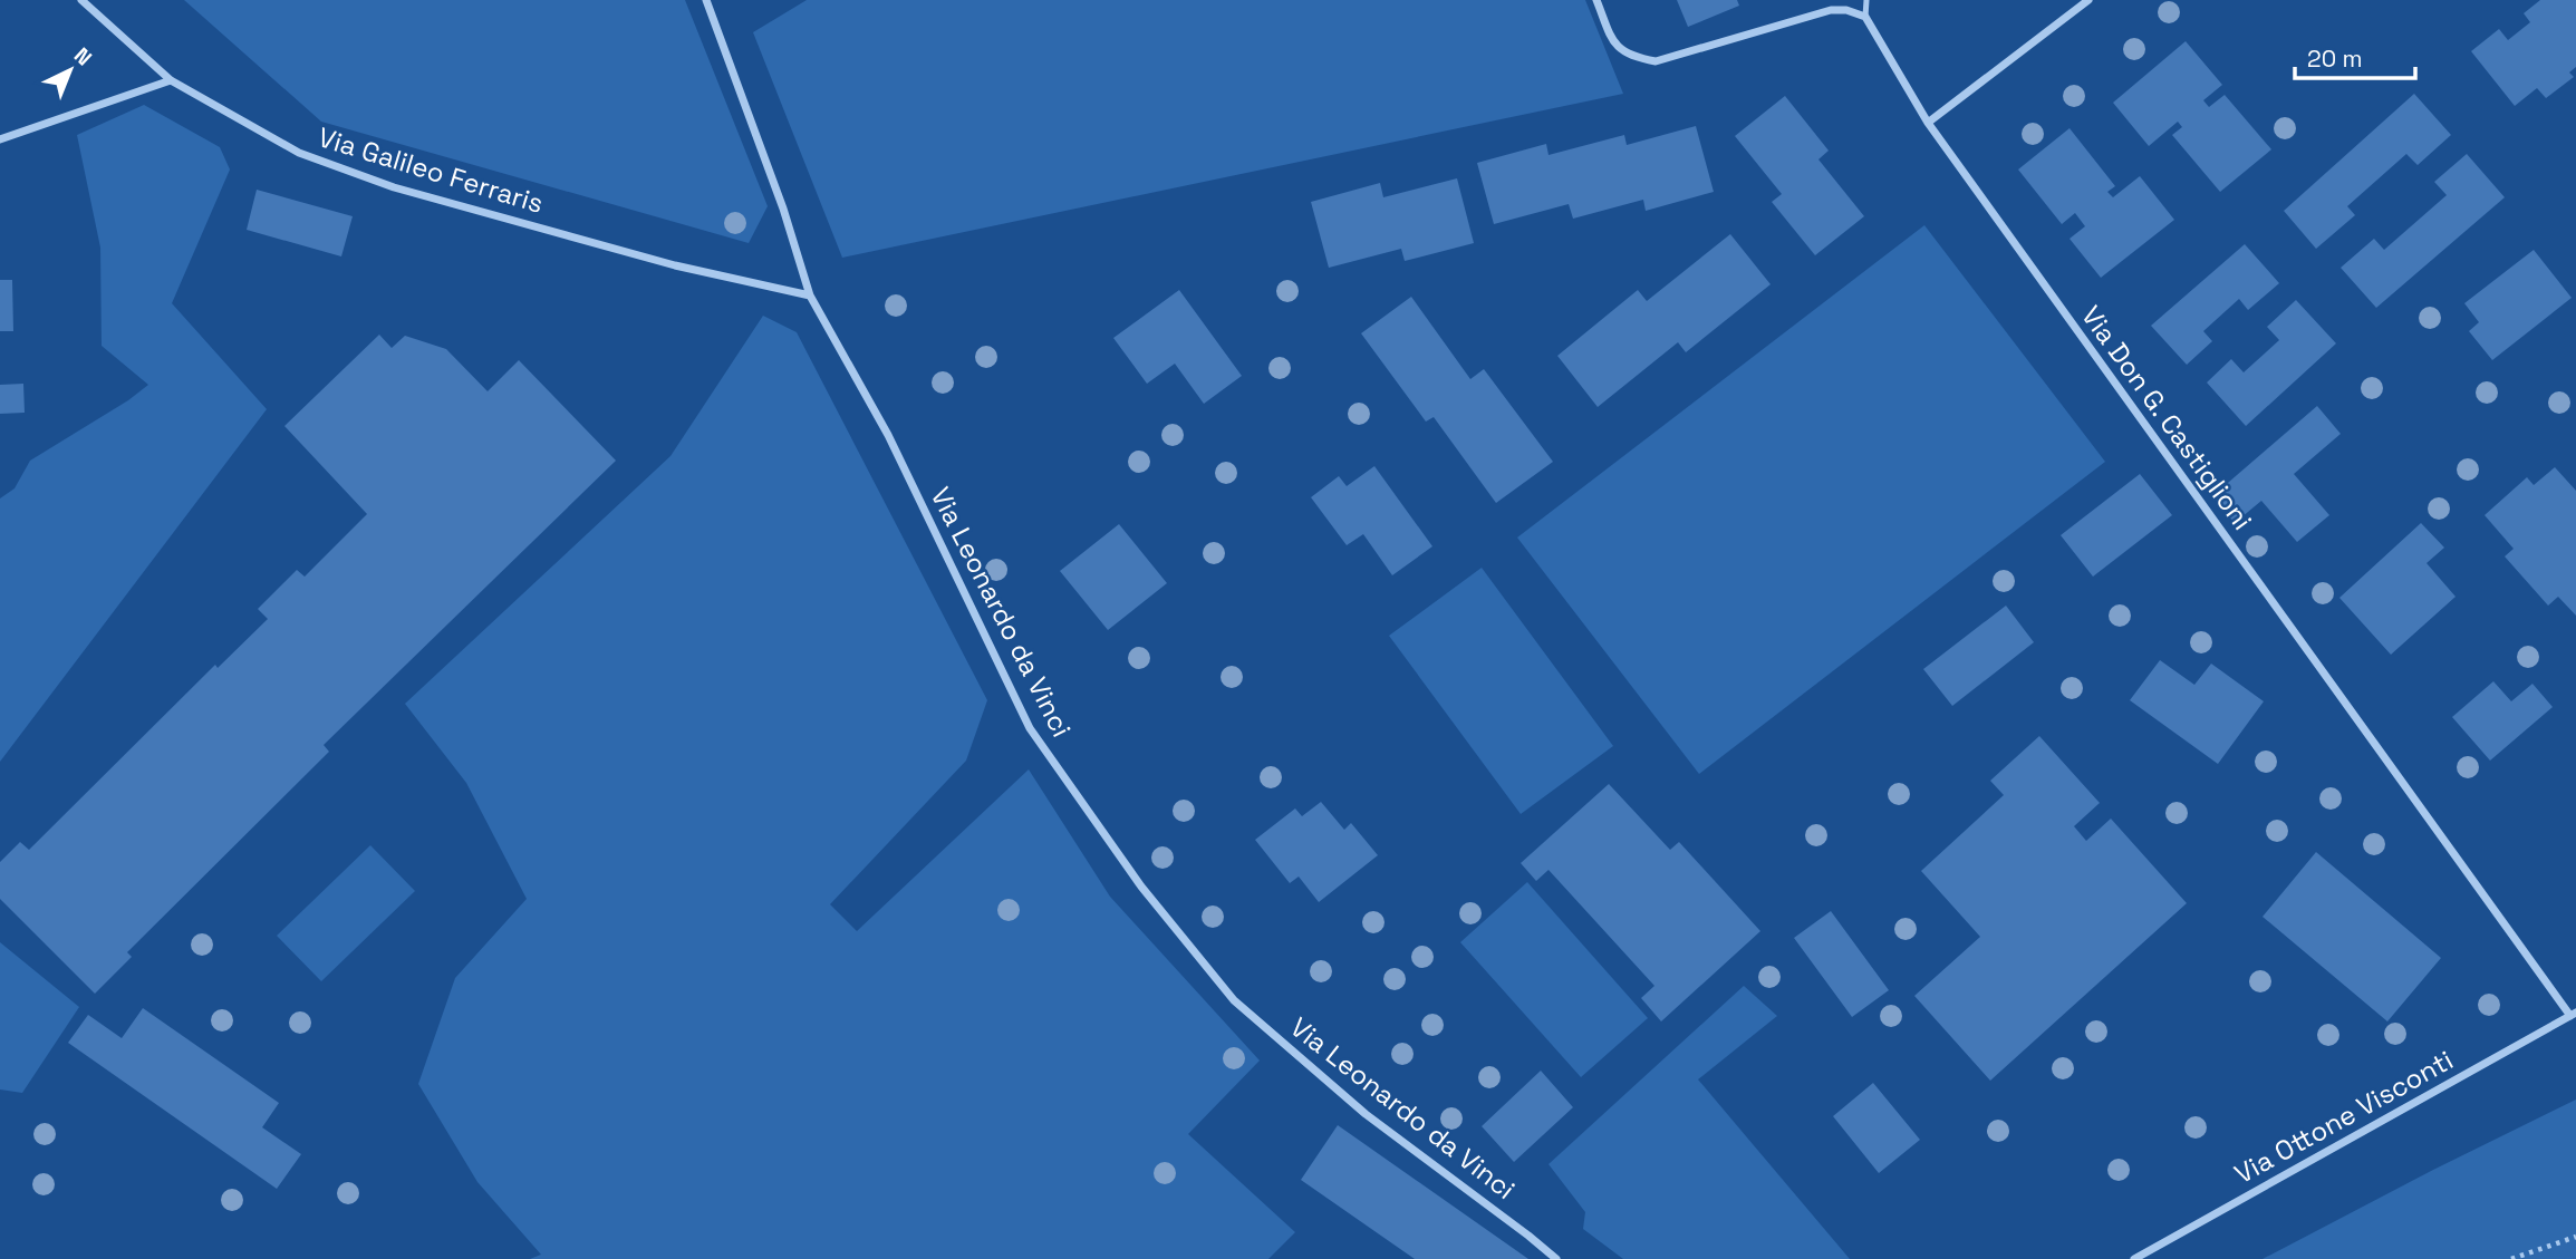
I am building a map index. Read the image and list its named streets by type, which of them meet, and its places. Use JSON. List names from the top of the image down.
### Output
{
  "streets": {
    "street": [
      "Via Galileo Ferraris",
      "Via Don G. Castiglioni",
      "Via Leonardo da Vinci",
      "Via Ottone Visconti"
    ]
  },
  "crossings": [
    ["Via Galileo Ferraris", "Via Leonardo da Vinci"],
    ["Via Don G. Castiglioni", "Via Ottone Visconti"]
  ],
  "scale_bar": "20 m",
  "north": "top right"
}
